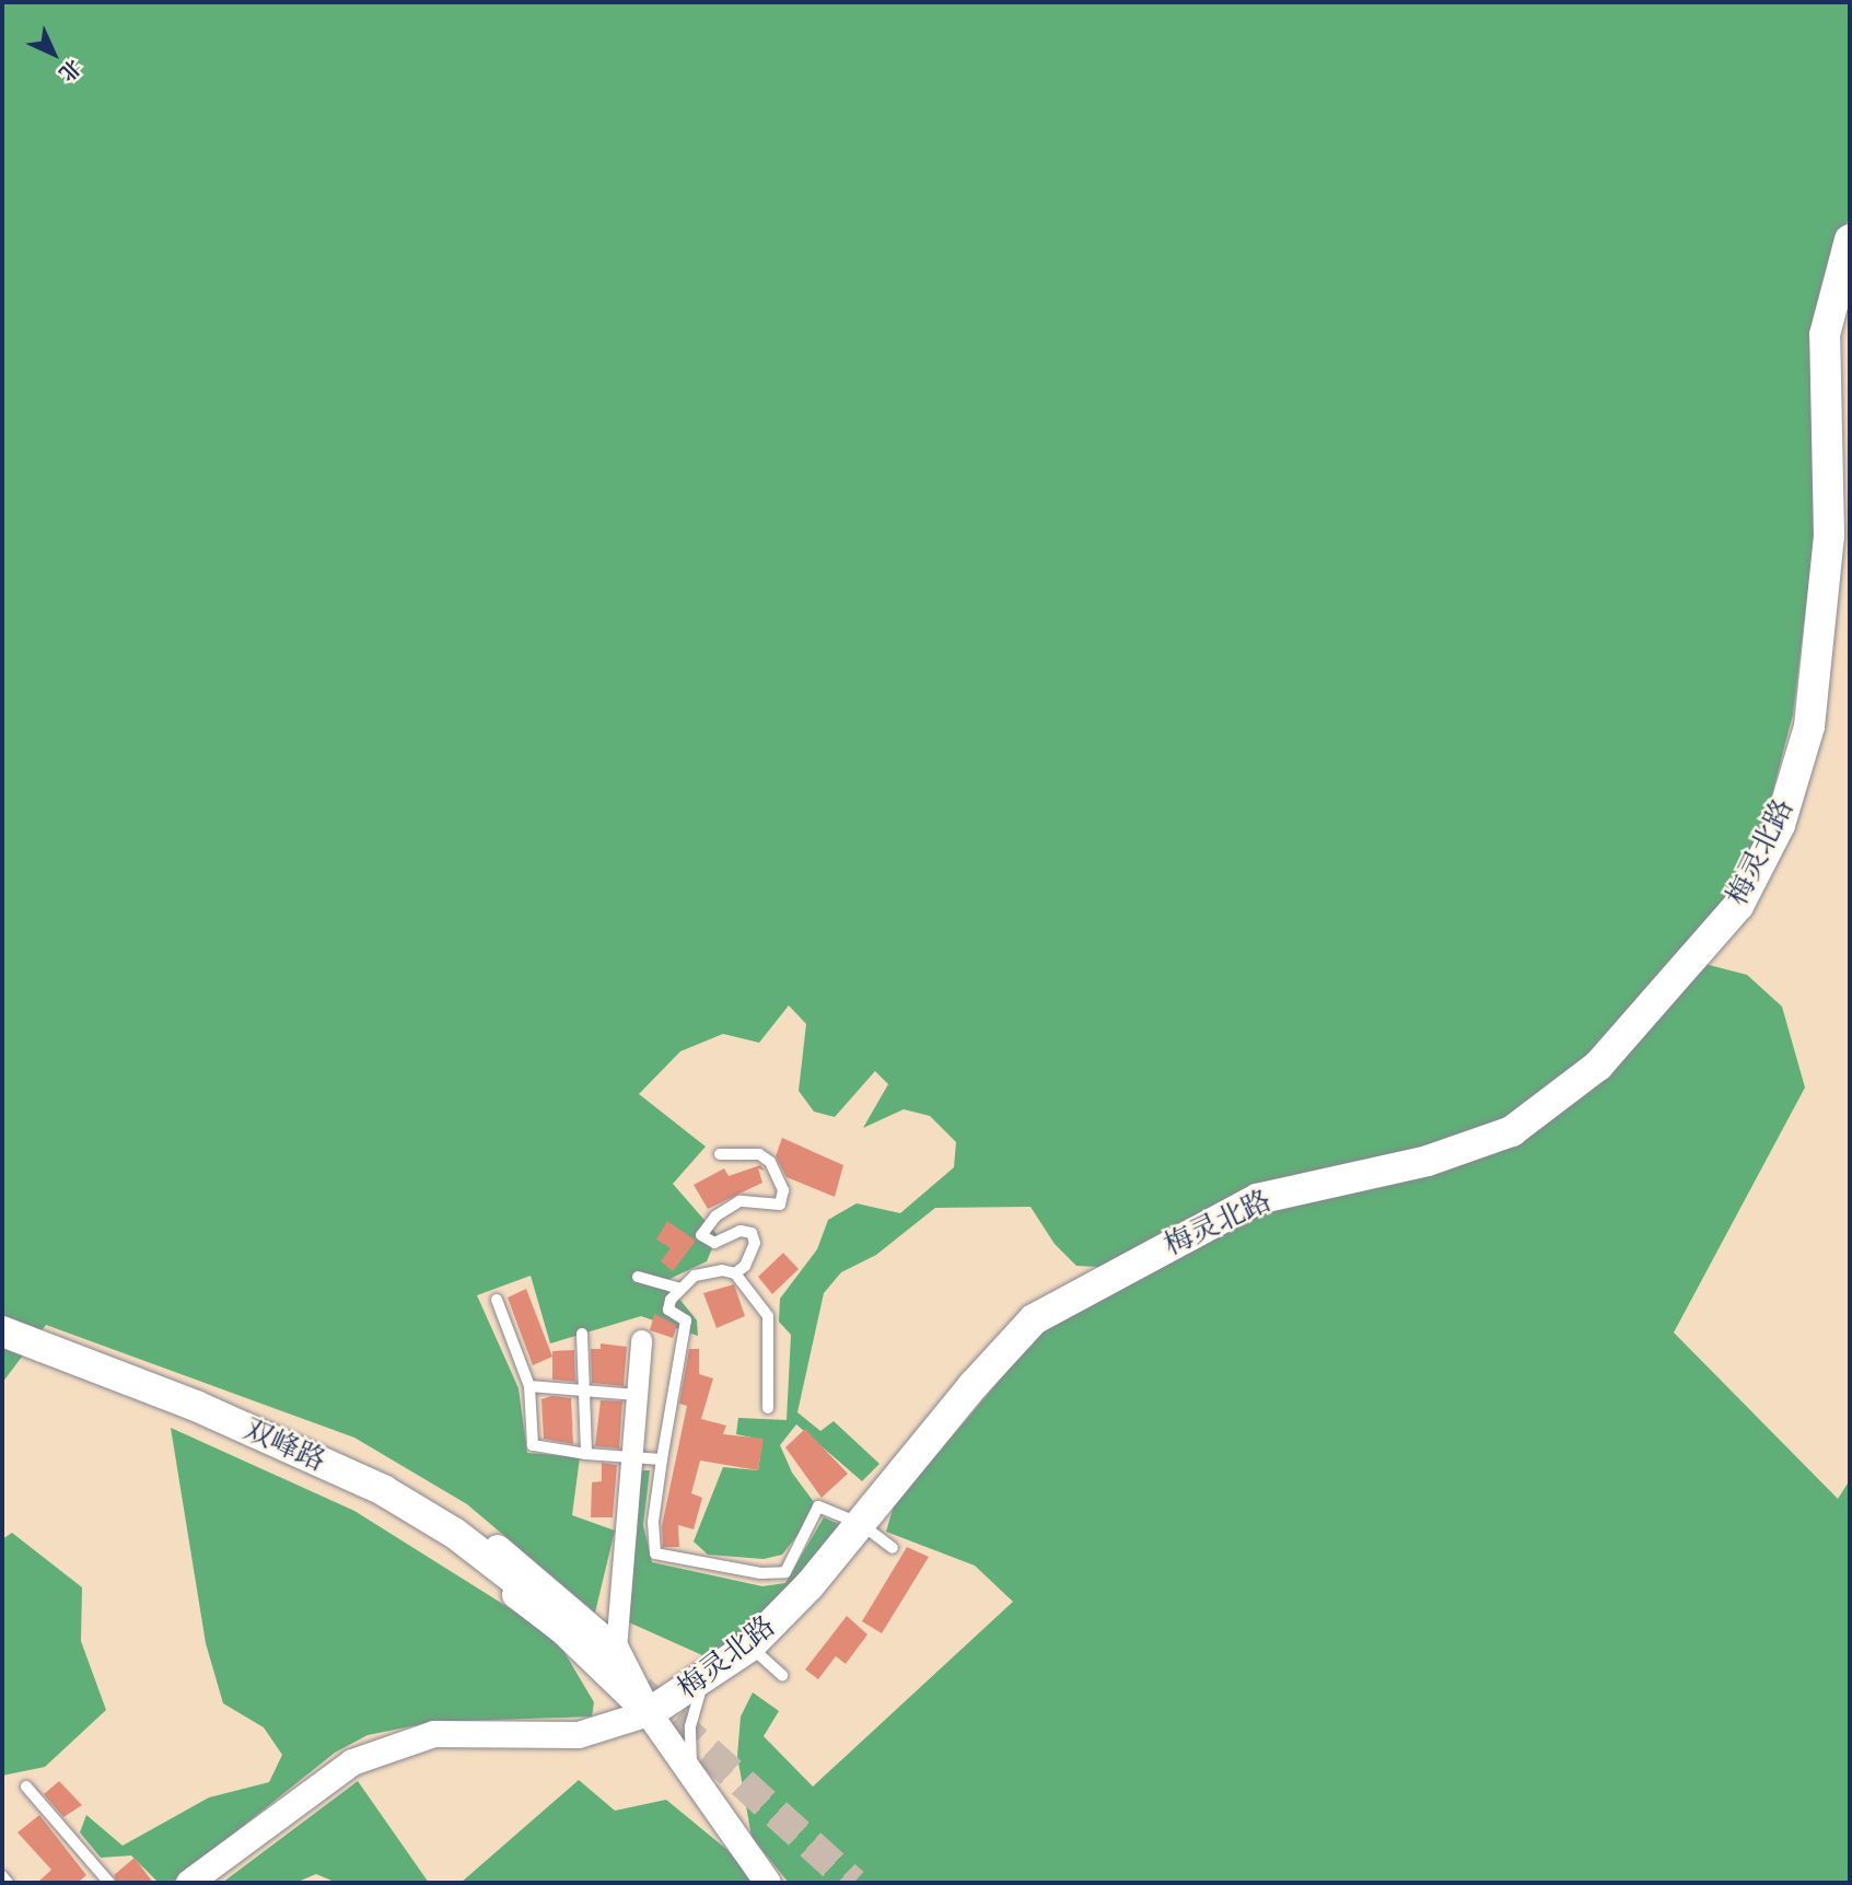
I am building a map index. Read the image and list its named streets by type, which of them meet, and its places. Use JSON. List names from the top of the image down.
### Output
{
  "streets": {
    "main road": ["梅灵北路", "双峰路"]
  },
  "north": "bottom right"
}
